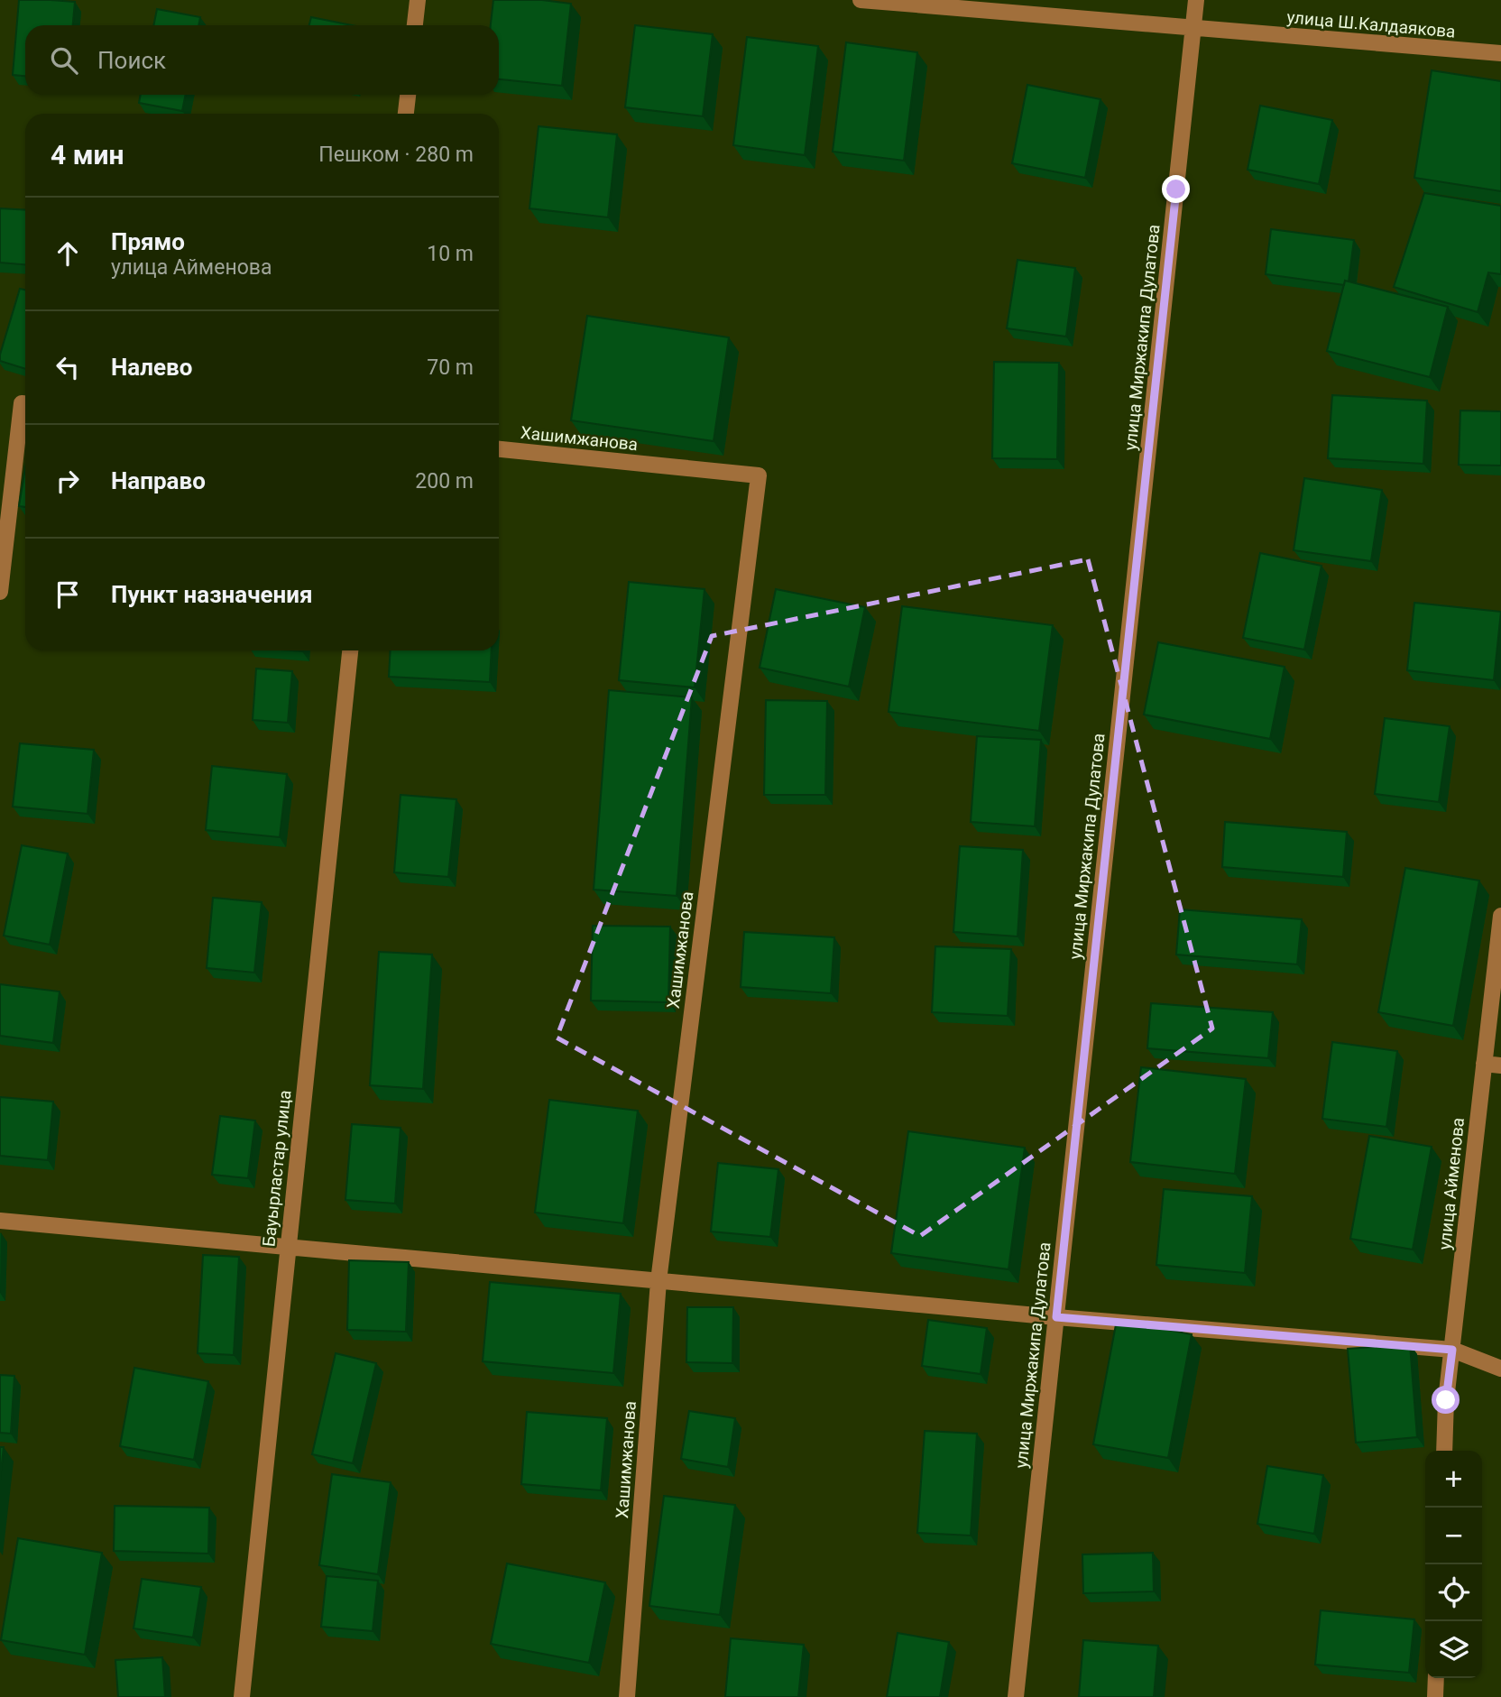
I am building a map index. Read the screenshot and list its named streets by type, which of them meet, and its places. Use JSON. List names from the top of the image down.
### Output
{
  "streets": {
    "street": [
      "улица Ш.Калдаякова",
      "улица Миржакипа Дулатова",
      "Хашимжанова",
      "Бауырластар улица",
      "улица Айменова"
    ]
  },
  "crossings": [
    ["улица Ш.Калдаякова", "улица Миржакипа Дулатова"]
  ],
  "page": {
    "search": "Поиск",
    "heading": ["4 мин", "Пешком · 280 m"],
    "list": [
      ["Прямо", "улица Айменова", "10 m"],
      ["Налево", "70 m"],
      ["Направо", "200 m"],
      "Пункт назначения"
    ],
    "map_buttons": ["+", "−"]
  }
}
